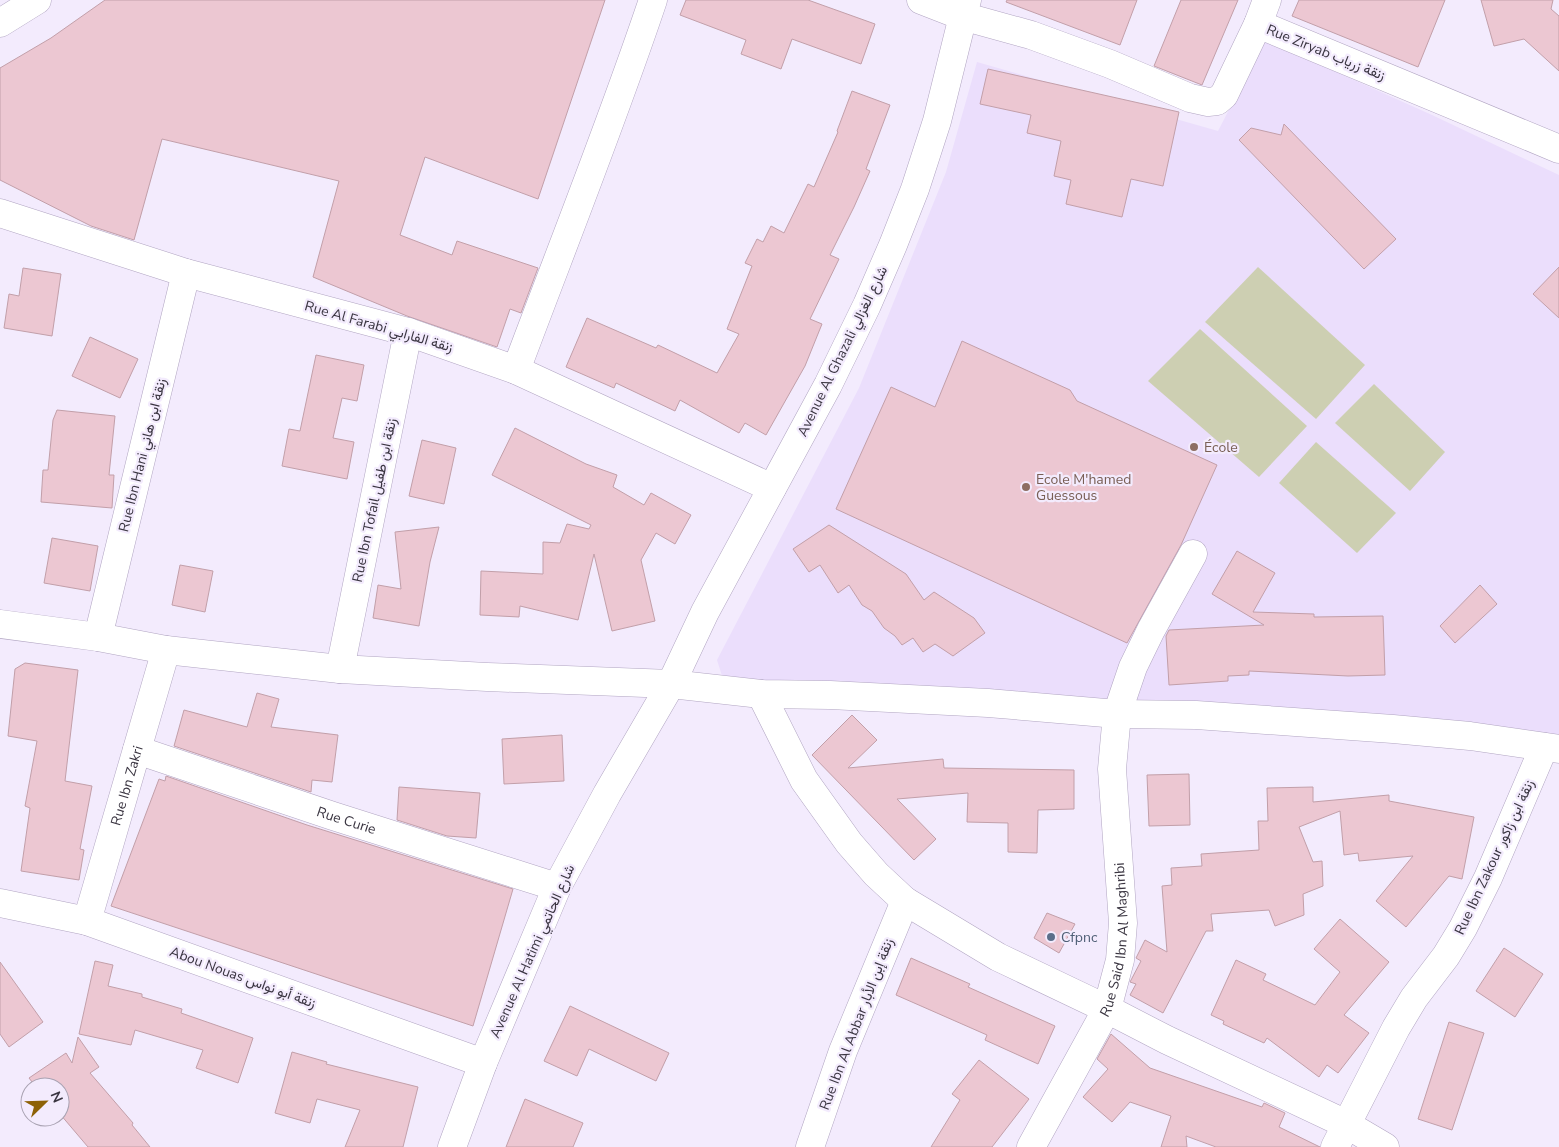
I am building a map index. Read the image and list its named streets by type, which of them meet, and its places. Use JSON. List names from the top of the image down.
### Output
{
  "streets": {
    "street": [
      "Rue Ziryab زنقة زرياب",
      "Rue Al Farabi زنقة الفارابي",
      "Avenue Al Ghazali شارع الغزالي",
      "Rue Ibn Hani زنقة ابن هاني",
      "Rue Ibn Tofail زنقة ابن طفيل",
      "Rue Ibn Zakri",
      "Rue Curie",
      "Rue Ibn Zakour زنقة ابن زاكور",
      "Rue Said Ibn Al Maghribi",
      "Avenue Al Hatimi شارع الحاتمي",
      "Abou Nouas زنقة أبو نواس",
      "Rue Ibn Al Abbar زنقة إبن الأبار"
    ]
  },
  "crossings": [
    ["Rue Ziryab زنقة زرياب", "Avenue Al Ghazali شارع الغزالي"],
    ["Rue Al Farabi زنقة الفارابي", "Avenue Al Ghazali شارع الغزالي"],
    ["Rue Al Farabi زنقة الفارابي", "Rue Ibn Hani زنقة ابن هاني"],
    ["Rue Al Farabi زنقة الفارابي", "Rue Ibn Tofail زنقة ابن طفيل"],
    ["Avenue Al Ghazali شارع الغزالي", "Avenue Al Hatimi شارع الحاتمي"],
    ["Rue Ibn Zakri", "Rue Curie"],
    ["Rue Ibn Zakri", "Abou Nouas زنقة أبو نواس"],
    ["Rue Curie", "Avenue Al Hatimi شارع الحاتمي"],
    ["Avenue Al Hatimi شارع الحاتمي", "Abou Nouas زنقة أبو نواس"]
  ],
  "places": ["École", "Ecole M'hamed Guessous", "Cfpnc"],
  "north": "top right"
}
